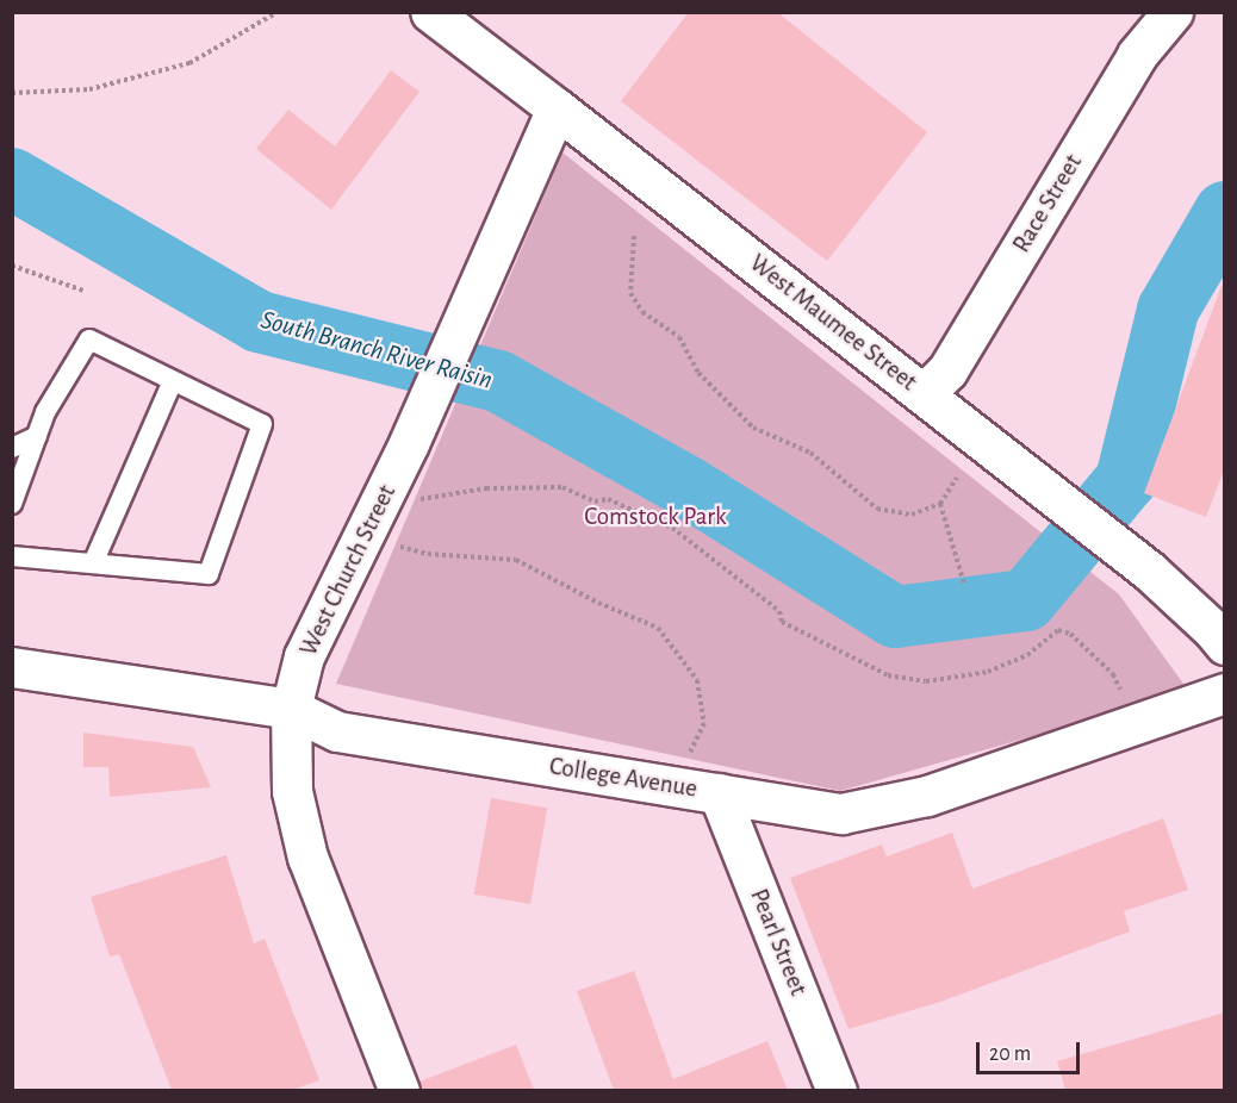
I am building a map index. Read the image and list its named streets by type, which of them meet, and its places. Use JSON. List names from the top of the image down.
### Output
{
  "streets": {
    "street": [
      "Race Street",
      "West Maumee Street",
      "West Church Street",
      "College Avenue",
      "Pearl Street"
    ]
  },
  "crossings": [
    ["Race Street", "West Maumee Street"],
    ["West Maumee Street", "West Church Street"],
    ["West Church Street", "College Avenue"],
    ["College Avenue", "Pearl Street"]
  ],
  "water": ["South Branch River Raisin"],
  "parks": ["Comstock Park"],
  "scale_bar": "20 m"
}
